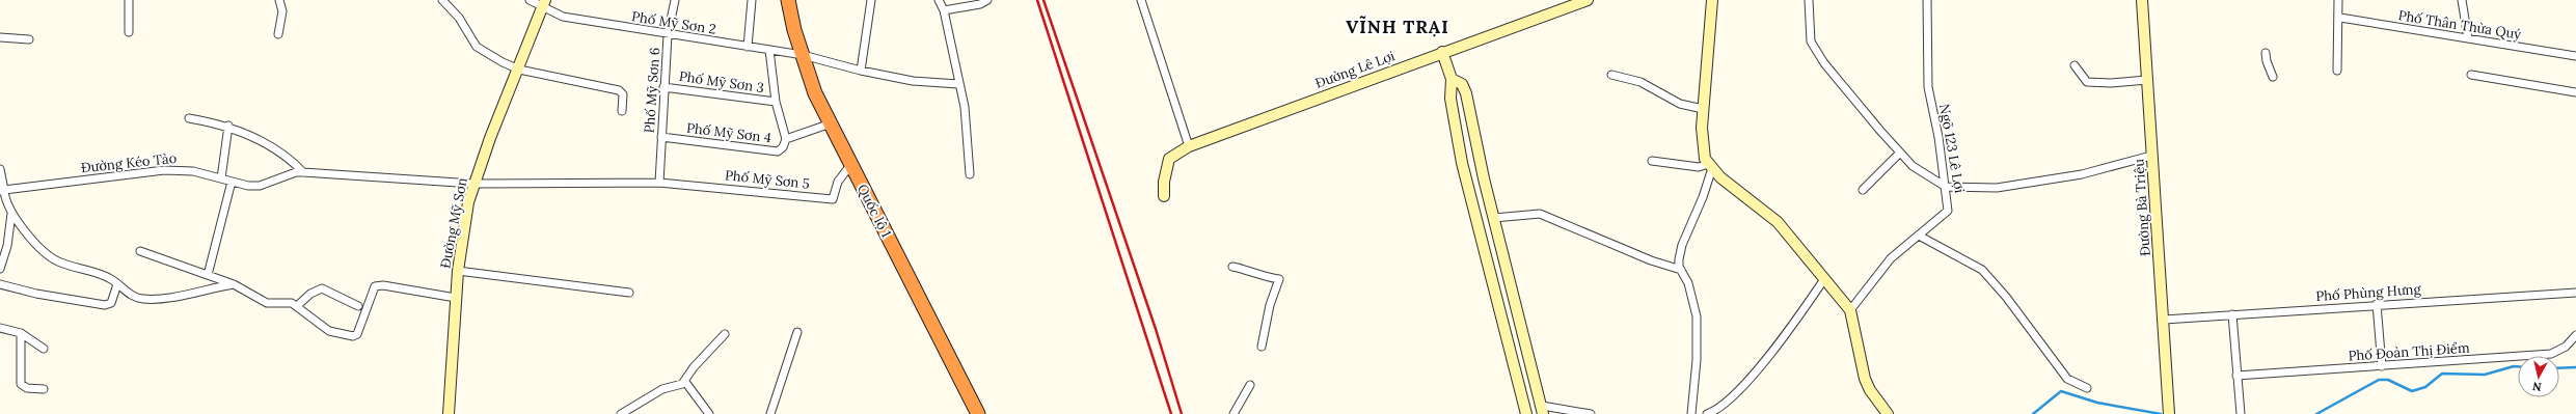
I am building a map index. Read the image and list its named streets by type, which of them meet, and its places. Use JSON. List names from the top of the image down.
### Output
{
  "streets": {
    "highway": ["Quốc lộ 1"],
    "street": [
      "Phố Mỹ Sơn 2",
      "Phố Thân Thừa Quý",
      "Đường Lê Lợi",
      "Phố Mỹ Sơn 3",
      "Phố Mỹ Sơn 6",
      "Phố Mỹ Sơn 4",
      "Ngõ 123 Lê Lợi",
      "Đường Kéo Tào",
      "Phố Mỹ Sơn 5",
      "Đường Bà Triệu",
      "Đường Mỹ Sơn",
      "Phố Phùng Hưng",
      "Phố Đoàn Thị Điểm"
    ]
  },
  "crossings": [
    ["Phố Mỹ Sơn 2", "Phố Mỹ Sơn 6"],
    ["Phố Mỹ Sơn 2", "Quốc lộ 1"],
    ["Phố Mỹ Sơn 2", "Đường Mỹ Sơn"],
    ["Phố Mỹ Sơn 3", "Phố Mỹ Sơn 6"],
    ["Phố Mỹ Sơn 6", "Phố Mỹ Sơn 4"],
    ["Phố Mỹ Sơn 6", "Đường Kéo Tào"],
    ["Phố Mỹ Sơn 6", "Phố Mỹ Sơn 5"],
    ["Đường Kéo Tào", "Phố Mỹ Sơn 5"],
    ["Đường Kéo Tào", "Đường Mỹ Sơn"],
    ["Phố Mỹ Sơn 5", "Quốc lộ 1"],
    ["Đường Bà Triệu", "Phố Phùng Hưng"]
  ],
  "districts": ["VĨNH TRẠI"],
  "north": "bottom"
}
